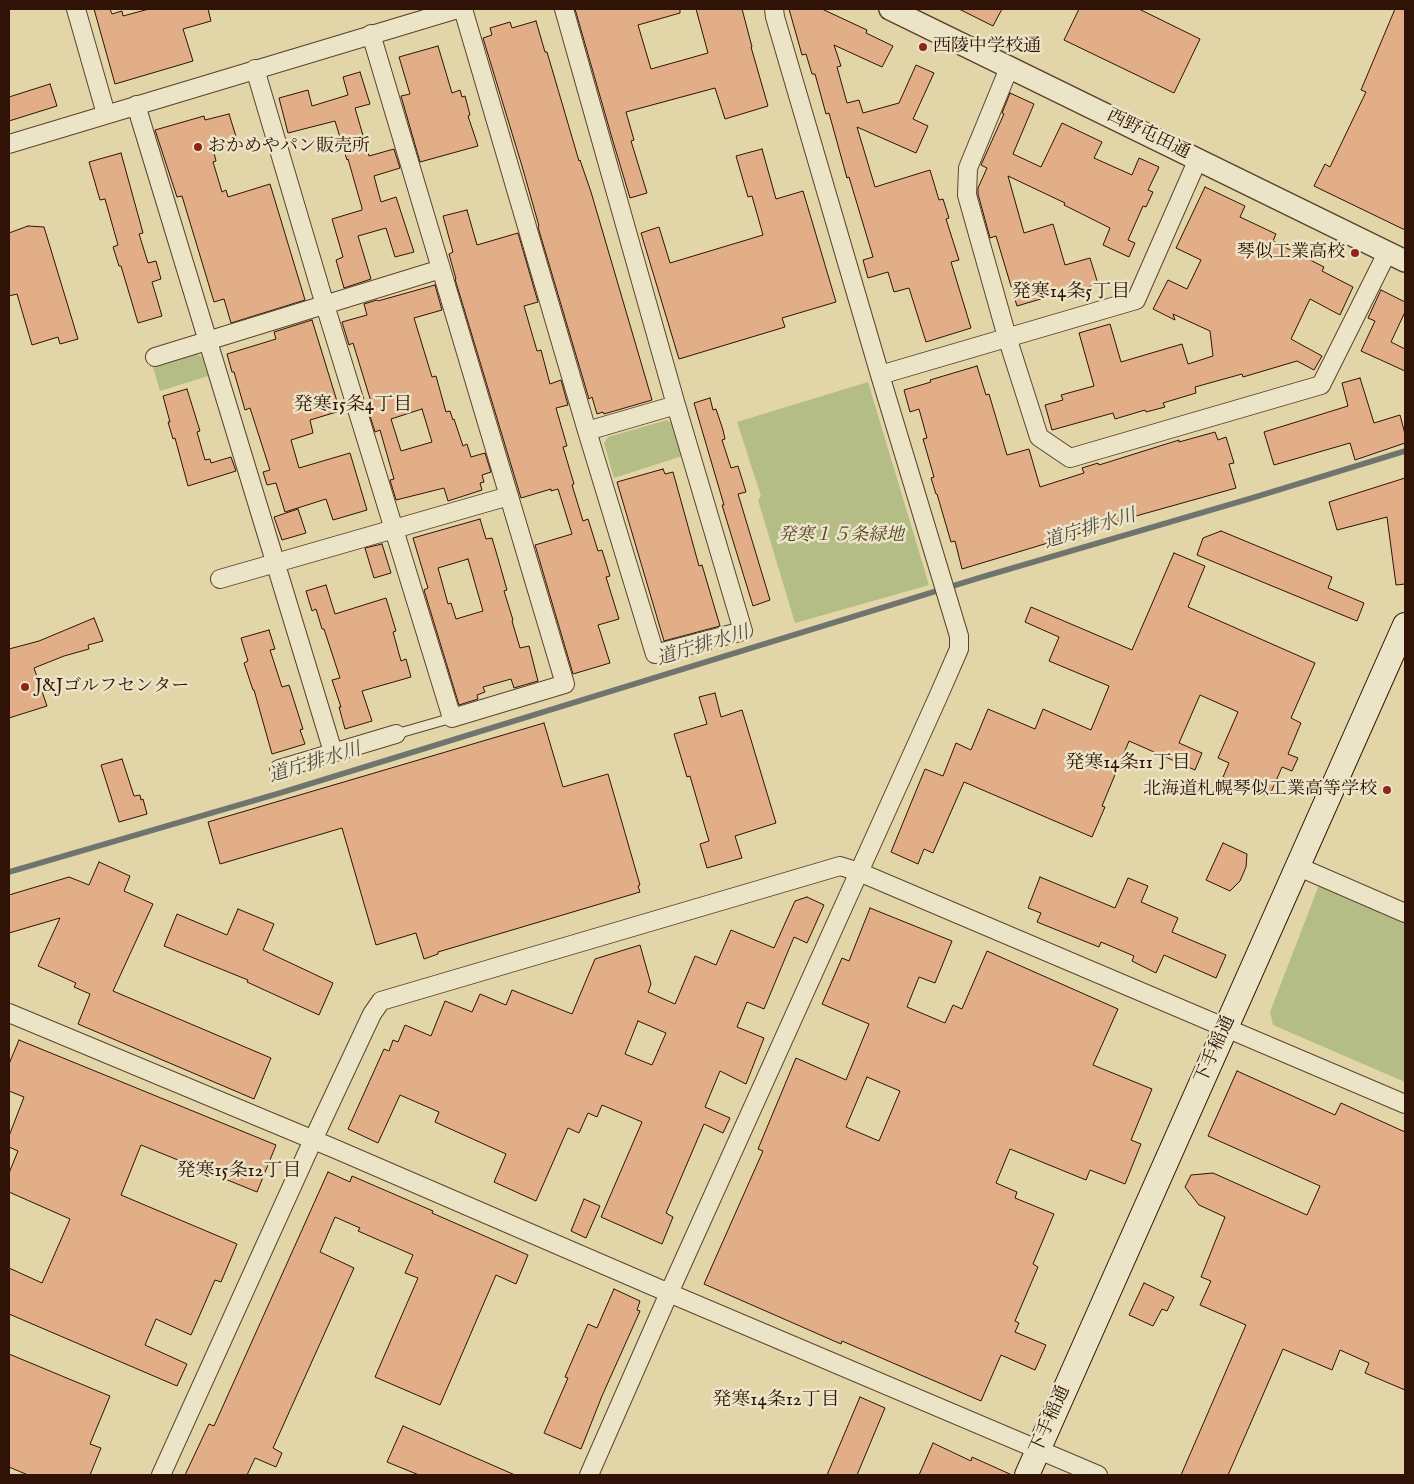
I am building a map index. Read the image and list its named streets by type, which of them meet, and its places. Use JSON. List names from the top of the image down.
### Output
{
  "streets": {
    "main road": ["下手稲通"],
    "street": ["西野屯田通"]
  },
  "districts": [
    "発寒14条5丁目",
    "発寒15条4丁目",
    "発寒14条11丁目",
    "発寒15条12丁目",
    "発寒14条12丁目"
  ],
  "water": ["道庁排水川"],
  "parks": ["発寒１５条緑地"],
  "places": [
    "西陵中学校通",
    "おかめやパン販売所",
    "琴似工業高校",
    "J&Jゴルフセンター",
    "北海道札幌琴似工業高等学校"
  ]
}
